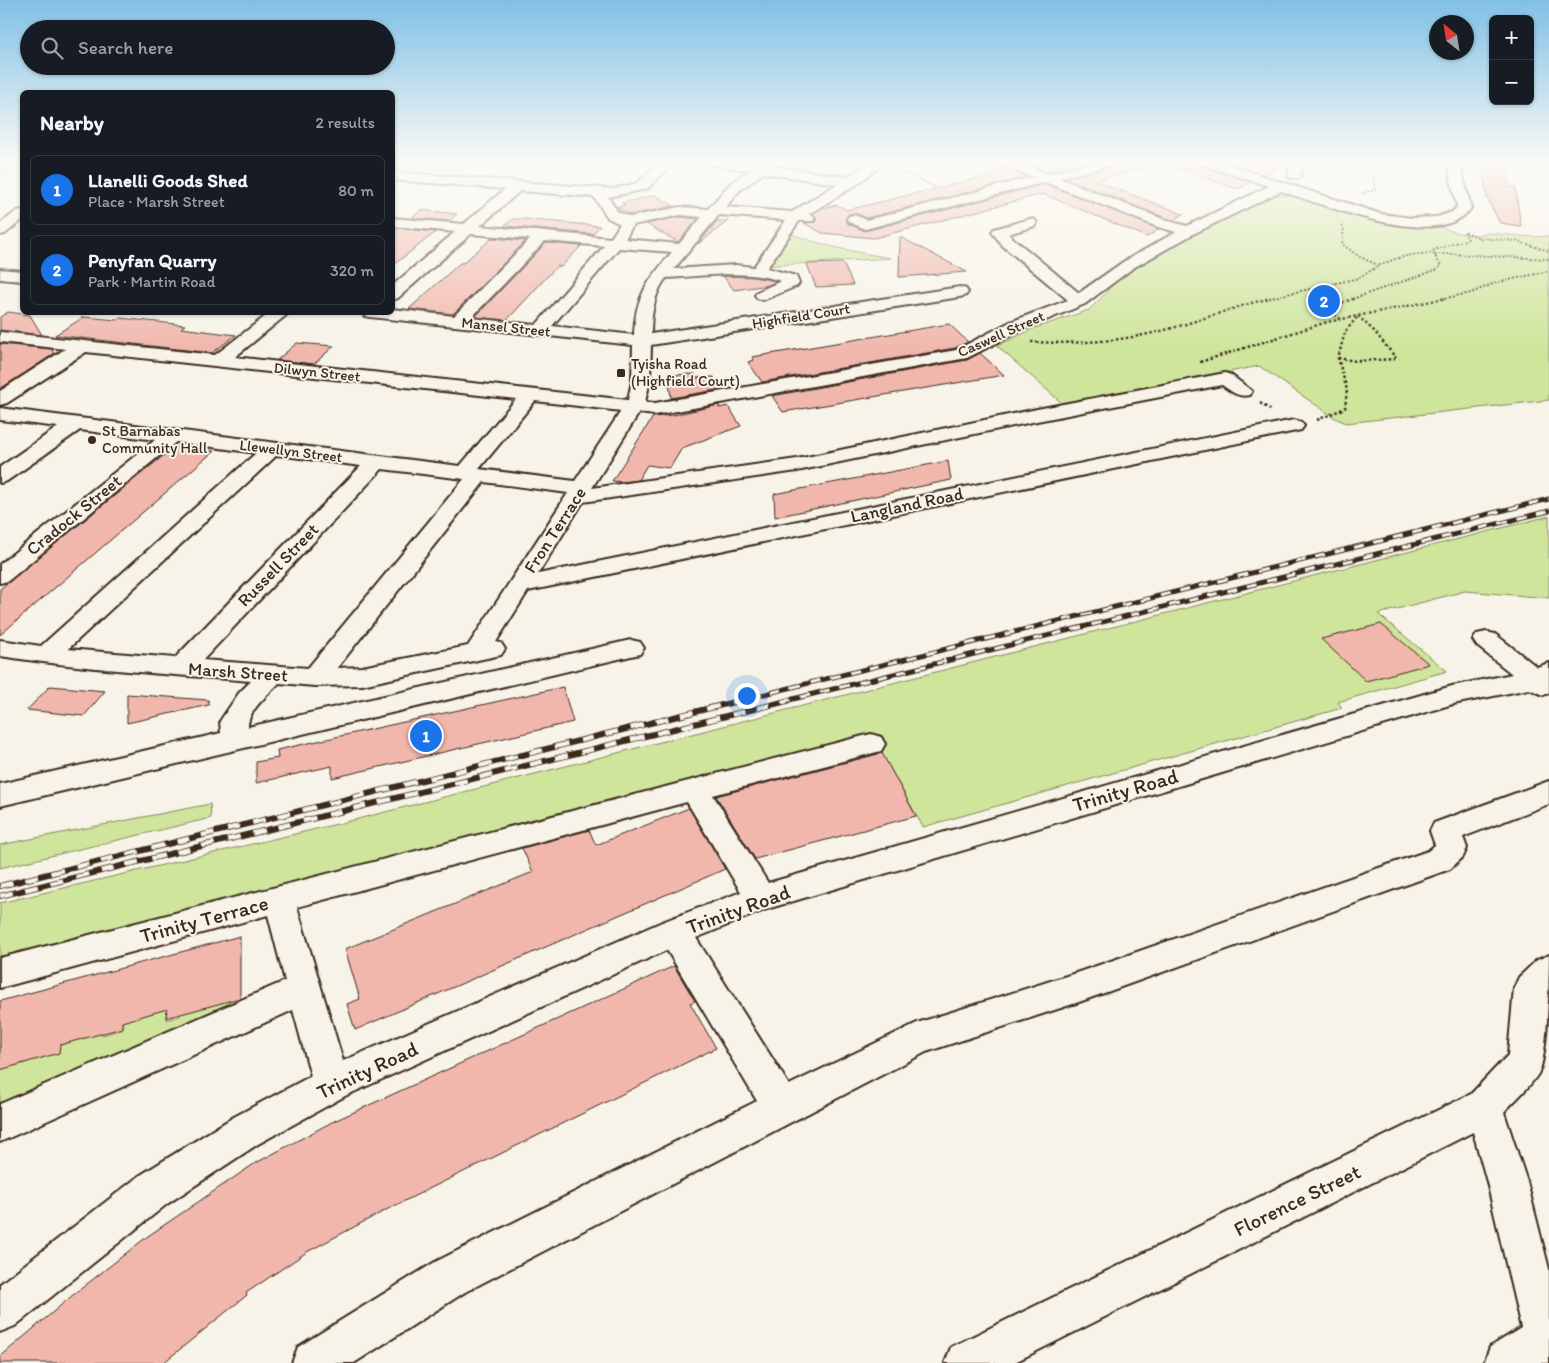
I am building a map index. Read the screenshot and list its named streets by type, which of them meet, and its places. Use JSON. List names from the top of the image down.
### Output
{
  "streets": {
    "street": [
      "Highfield Court",
      "Mansel Street",
      "Caswell Street",
      "Dilwyn Street",
      "Llewellyn Street",
      "Langland Road",
      "Cradock Street",
      "Fron Terrace",
      "Russell Street",
      "Marsh Street",
      "Trinity Road",
      "Trinity Terrace",
      "Florence Street"
    ]
  },
  "crossings": [
    ["Highfield Court", "Mansel Street"],
    ["Highfield Court", "Fron Terrace"],
    ["Mansel Street", "Fron Terrace"],
    ["Caswell Street", "Dilwyn Street"],
    ["Caswell Street", "Fron Terrace"],
    ["Dilwyn Street", "Fron Terrace"],
    ["Llewellyn Street", "Cradock Street"],
    ["Llewellyn Street", "Fron Terrace"],
    ["Llewellyn Street", "Russell Street"],
    ["Langland Road", "Fron Terrace"],
    ["Fron Terrace", "Marsh Street"],
    ["Russell Street", "Marsh Street"],
    ["Trinity Road", "Trinity Terrace"]
  ],
  "places": {
    "transit": ["Tyisha Road (Highfield Court)"],
    "other": ["St Barnabas Community Hall"]
  },
  "north": "top left",
  "page": {
    "map_buttons": ["+", "−"],
    "search": "Search here",
    "heading": ["Nearby", "2 results"],
    "list": [
      {
        "mark": "1",
        "name": "Llanelli Goods Shed",
        "note": "Place · Marsh Street",
        "value": "80 m"
      },
      {
        "mark": "2",
        "name": "Penyfan Quarry",
        "note": "Park · Martin Road",
        "value": "320 m"
      }
    ],
    "pins": ["2", "1"]
  }
}
